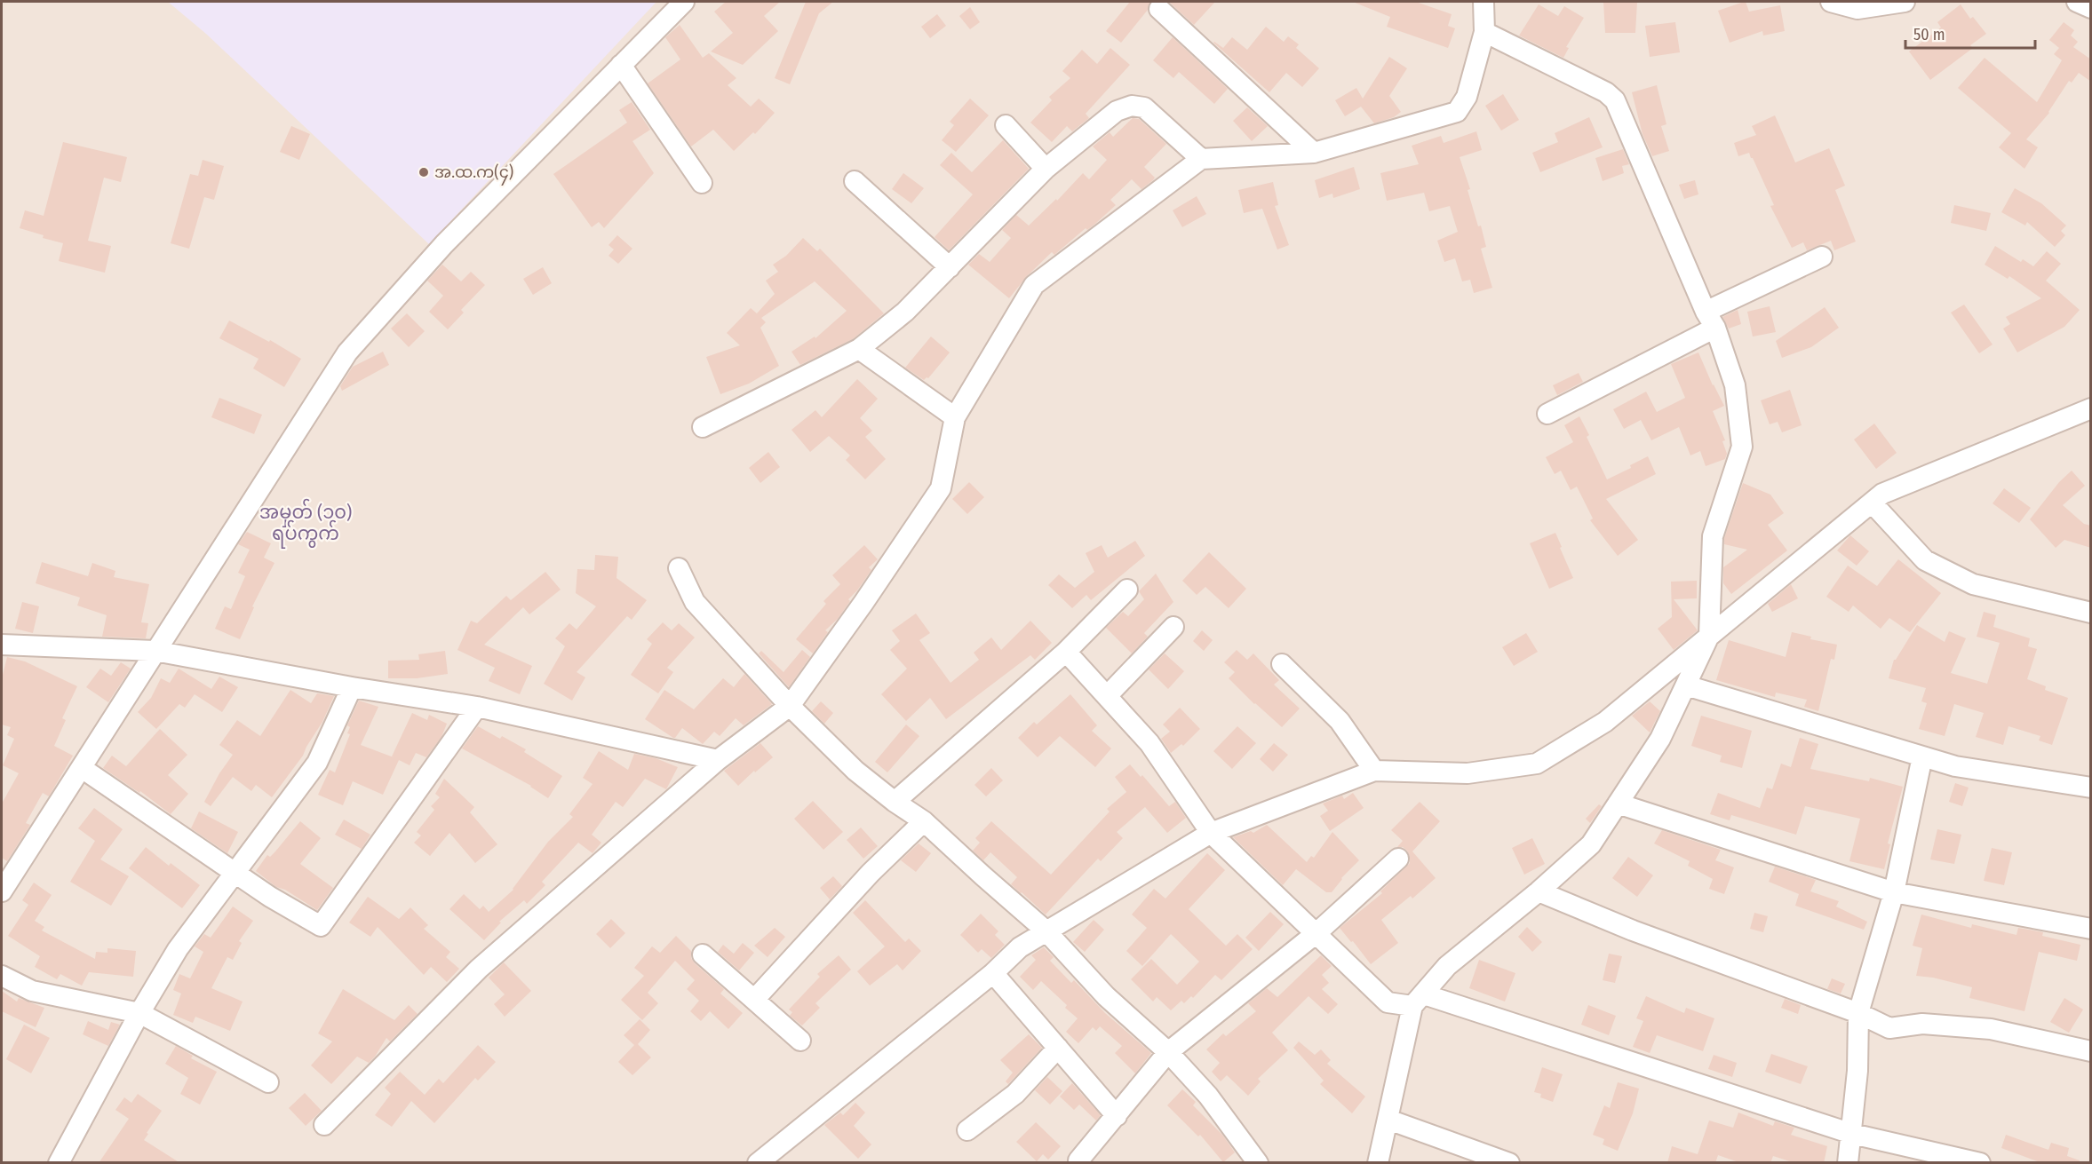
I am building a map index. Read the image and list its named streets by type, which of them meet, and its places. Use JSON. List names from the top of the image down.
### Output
{
  "districts": ["အမှတ် (၁၀) ရပ်ကွက်"],
  "places": ["အ.ထ.က(၄)"],
  "scale_bar": "50 m"
}
